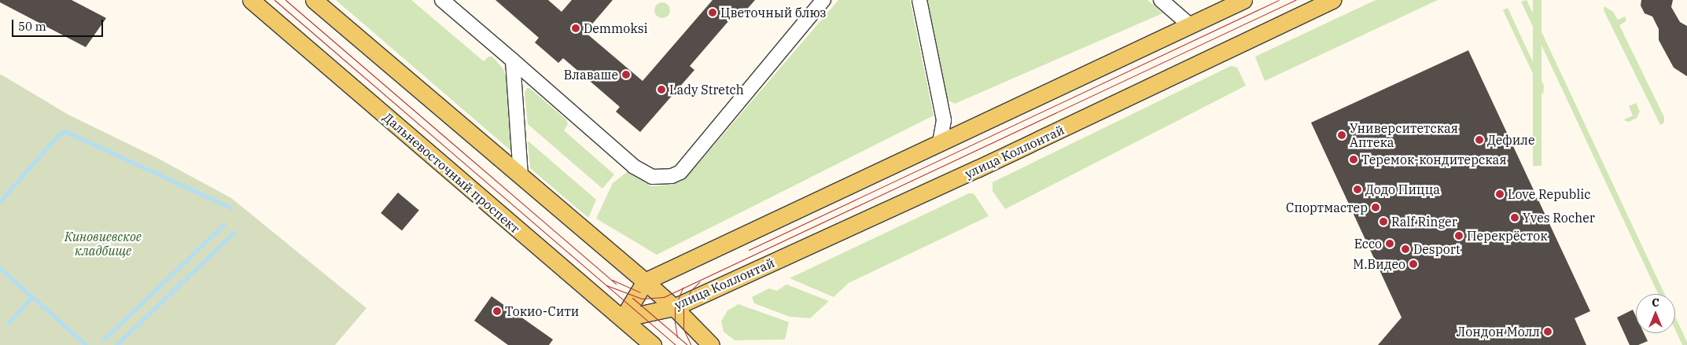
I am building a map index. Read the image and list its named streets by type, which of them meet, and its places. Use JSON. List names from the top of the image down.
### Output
{
  "streets": {
    "main road": ["улица Коллонтай", "Дальневосточный проспект"]
  },
  "crossings": [
    ["улица Коллонтай", "Дальневосточный проспект"]
  ],
  "parks": ["Киновиевское кладбище"],
  "places": [
    "Цветочный блюз",
    "Demmoksi",
    "Влаваше",
    "Lady Stretch",
    "Университетская Аптека",
    "Дефиле",
    "Теремок-кондитерская",
    "Додо Пицца",
    "Love Republic",
    "Спортмастер",
    "Yves Rocher",
    "Ralf Ringer",
    "Перекрёсток",
    "Ecco",
    "Desport",
    "М.Видео",
    "Токио-Сити",
    "Лондон Молл"
  ],
  "scale_bar": "50 m",
  "north": "top"
}
